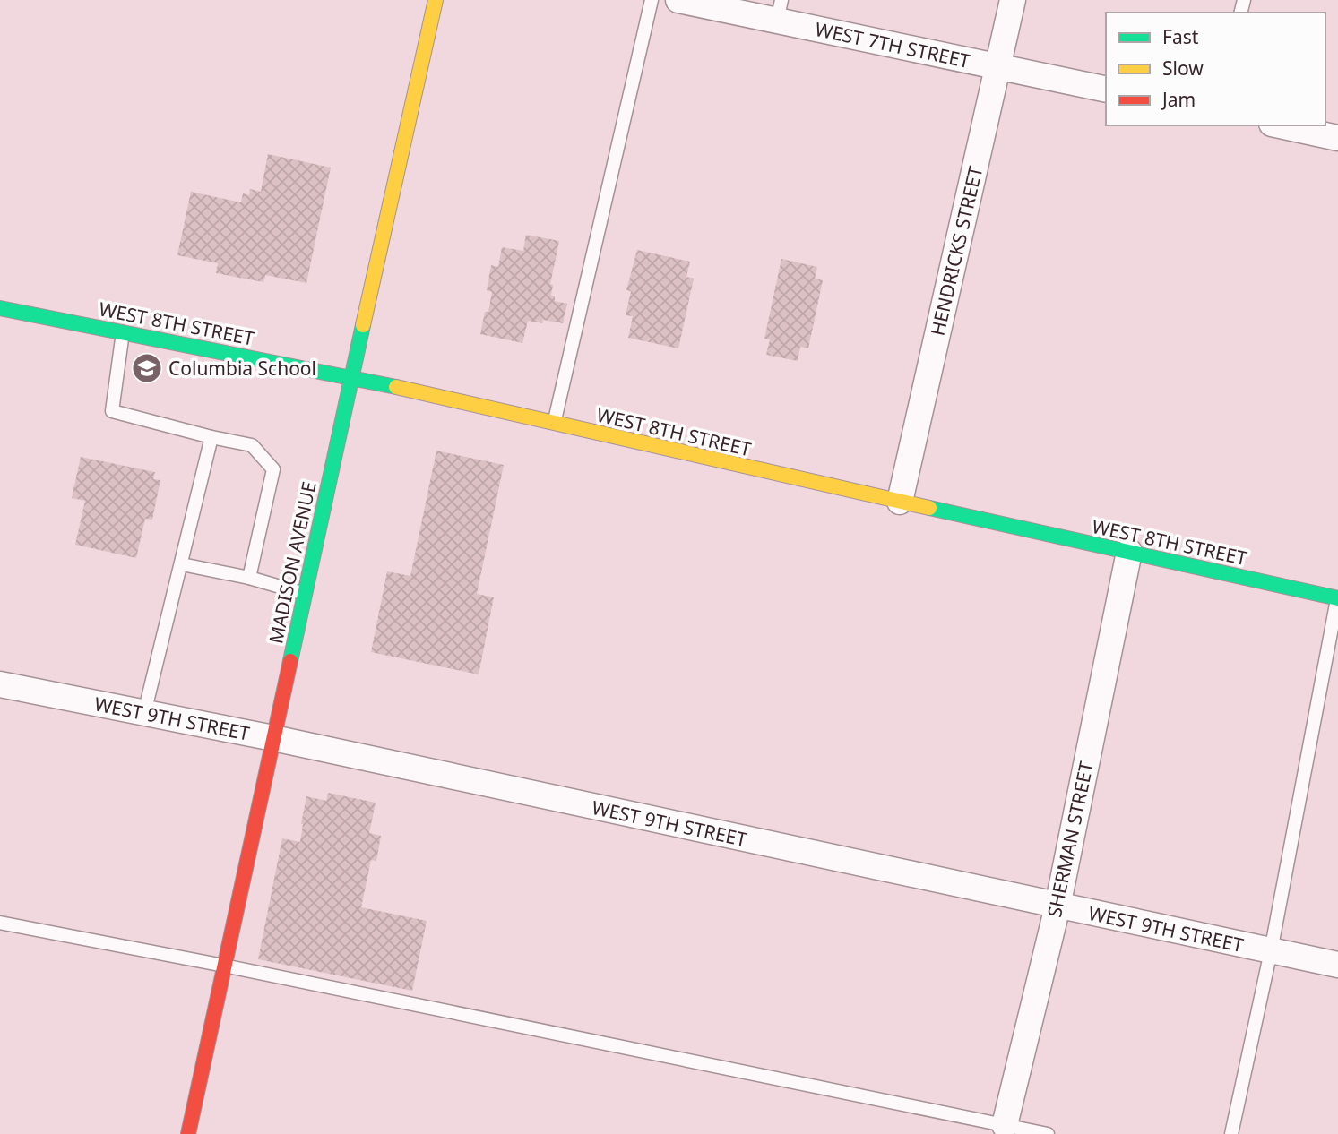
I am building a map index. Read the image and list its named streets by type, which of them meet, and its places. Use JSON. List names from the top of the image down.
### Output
{
  "streets": {
    "street": [
      "WEST 7TH STREET",
      "HENDRICKS STREET",
      "WEST 8TH STREET",
      "MADISON AVENUE",
      "WEST 9TH STREET",
      "SHERMAN STREET"
    ]
  },
  "crossings": [
    ["WEST 7TH STREET", "HENDRICKS STREET"],
    ["HENDRICKS STREET", "WEST 8TH STREET"],
    ["WEST 8TH STREET", "MADISON AVENUE"],
    ["WEST 8TH STREET", "SHERMAN STREET"],
    ["MADISON AVENUE", "WEST 9TH STREET"],
    ["WEST 9TH STREET", "SHERMAN STREET"]
  ],
  "places": {
    "school or university": ["Columbia School"]
  },
  "legend": ["Fast", "Slow", "Jam"]
}
